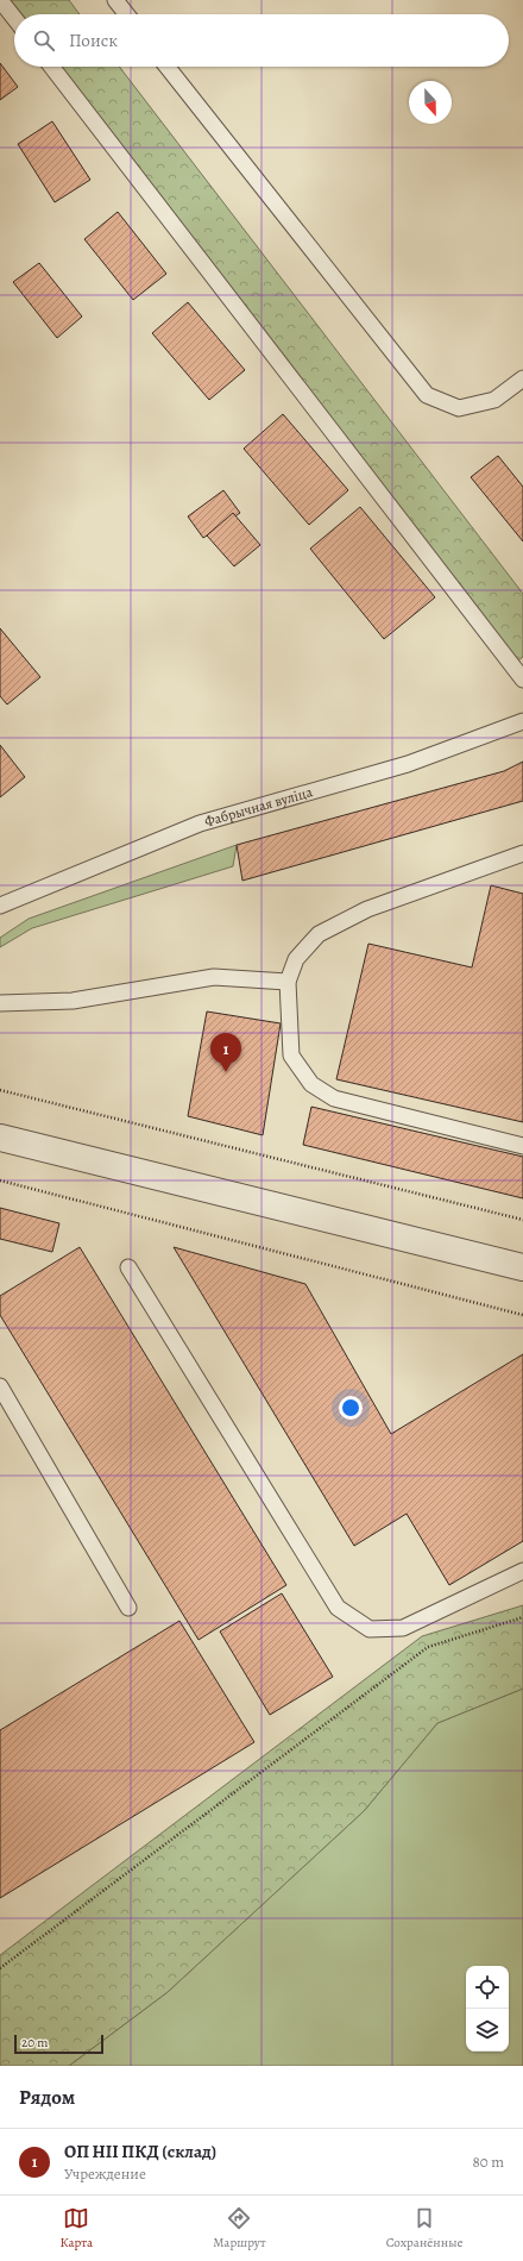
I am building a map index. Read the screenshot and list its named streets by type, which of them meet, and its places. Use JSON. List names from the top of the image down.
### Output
{
  "streets": {
    "lane": ["Фабрычная вуліца"]
  },
  "scale_bar": "20 m",
  "north": "bottom",
  "page": {
    "search": "Поиск",
    "pins": "1",
    "scale": "20 m",
    "heading": "Рядом",
    "list": [
      {
        "mark": "1",
        "name": "ОП НII ПКД (склад)",
        "note": "Учреждение",
        "value": "80 m"
      }
    ],
    "nav": ["Карта", "Маршрут", "Сохранённые"]
  }
}
